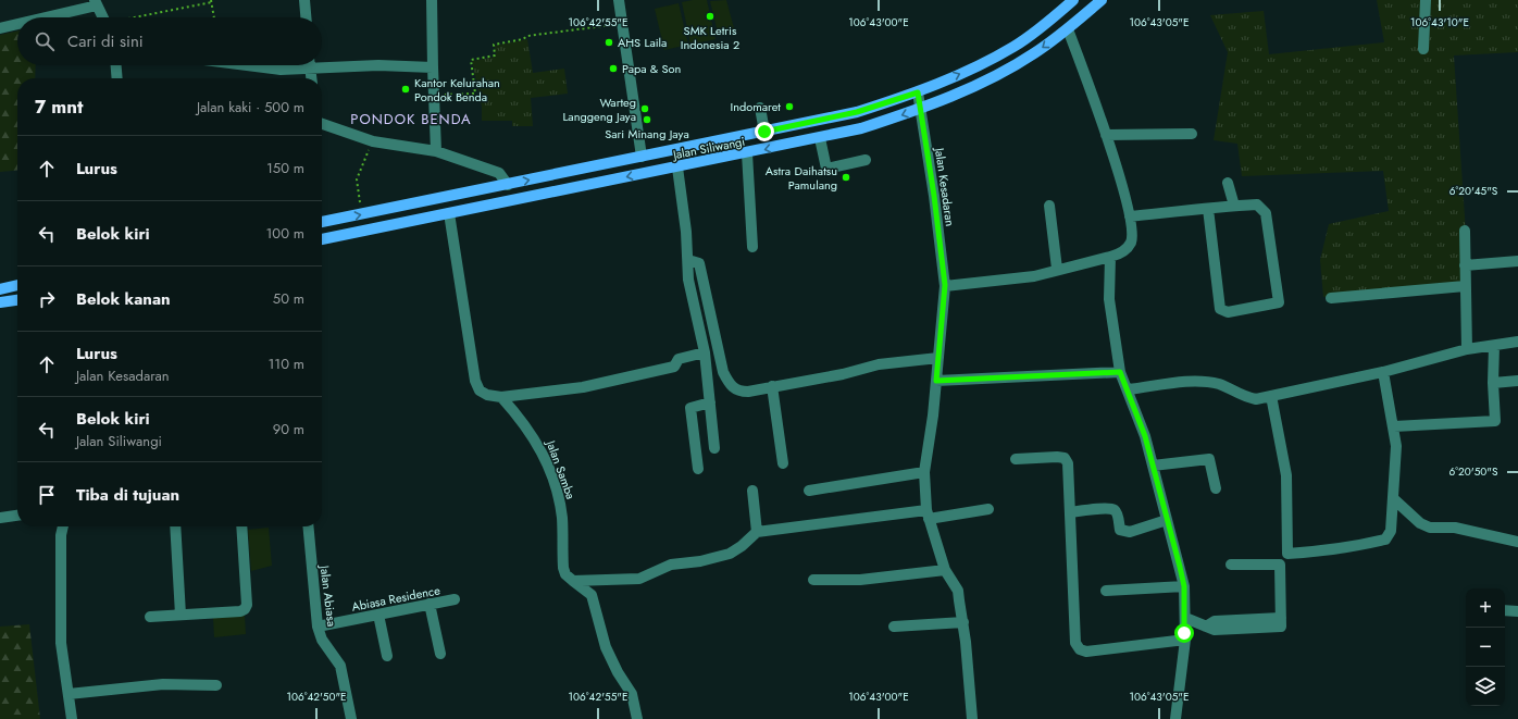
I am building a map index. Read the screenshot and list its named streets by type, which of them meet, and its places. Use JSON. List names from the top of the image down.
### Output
{
  "streets": {
    "main road": ["Jalan Siliwangi"],
    "street": [
      "Jalan Kesadaran",
      "Jalan Samba",
      "Jalan Abiasa",
      "Abiasa Residence"
    ]
  },
  "crossings": [
    ["Jalan Siliwangi", "Jalan Kesadaran"],
    ["Jalan Abiasa", "Abiasa Residence"]
  ],
  "districts": ["PONDOK BENDA"],
  "places": [
    "SMK Letris Indonesia 2",
    "AHS Laila",
    "Papa & Son",
    "Kantor Kelurahan Pondok Benda",
    "Indomaret",
    "Warteg Langgeng Jaya",
    "Sari Minang Jaya",
    "Astra Daihatsu Pamulang"
  ],
  "page": {
    "search": "Cari di sini",
    "heading": ["7 mnt", "Jalan kaki · 500 m"],
    "list": [
      ["Lurus", "150 m"],
      ["Belok kiri", "100 m"],
      ["Belok kanan", "50 m"],
      ["Lurus", "Jalan Kesadaran", "110 m"],
      ["Belok kiri", "Jalan Siliwangi", "90 m"],
      "Tiba di tujuan"
    ],
    "map_buttons": ["+", "−"]
  },
  "coordinates": [
    "106°42'55\"E",
    "106°43'00\"E",
    "106°43'05\"E",
    "106°43'10\"E",
    "6°20'45\"S",
    "6°20'50\"S",
    "106°42'50\"E"
  ]
}
